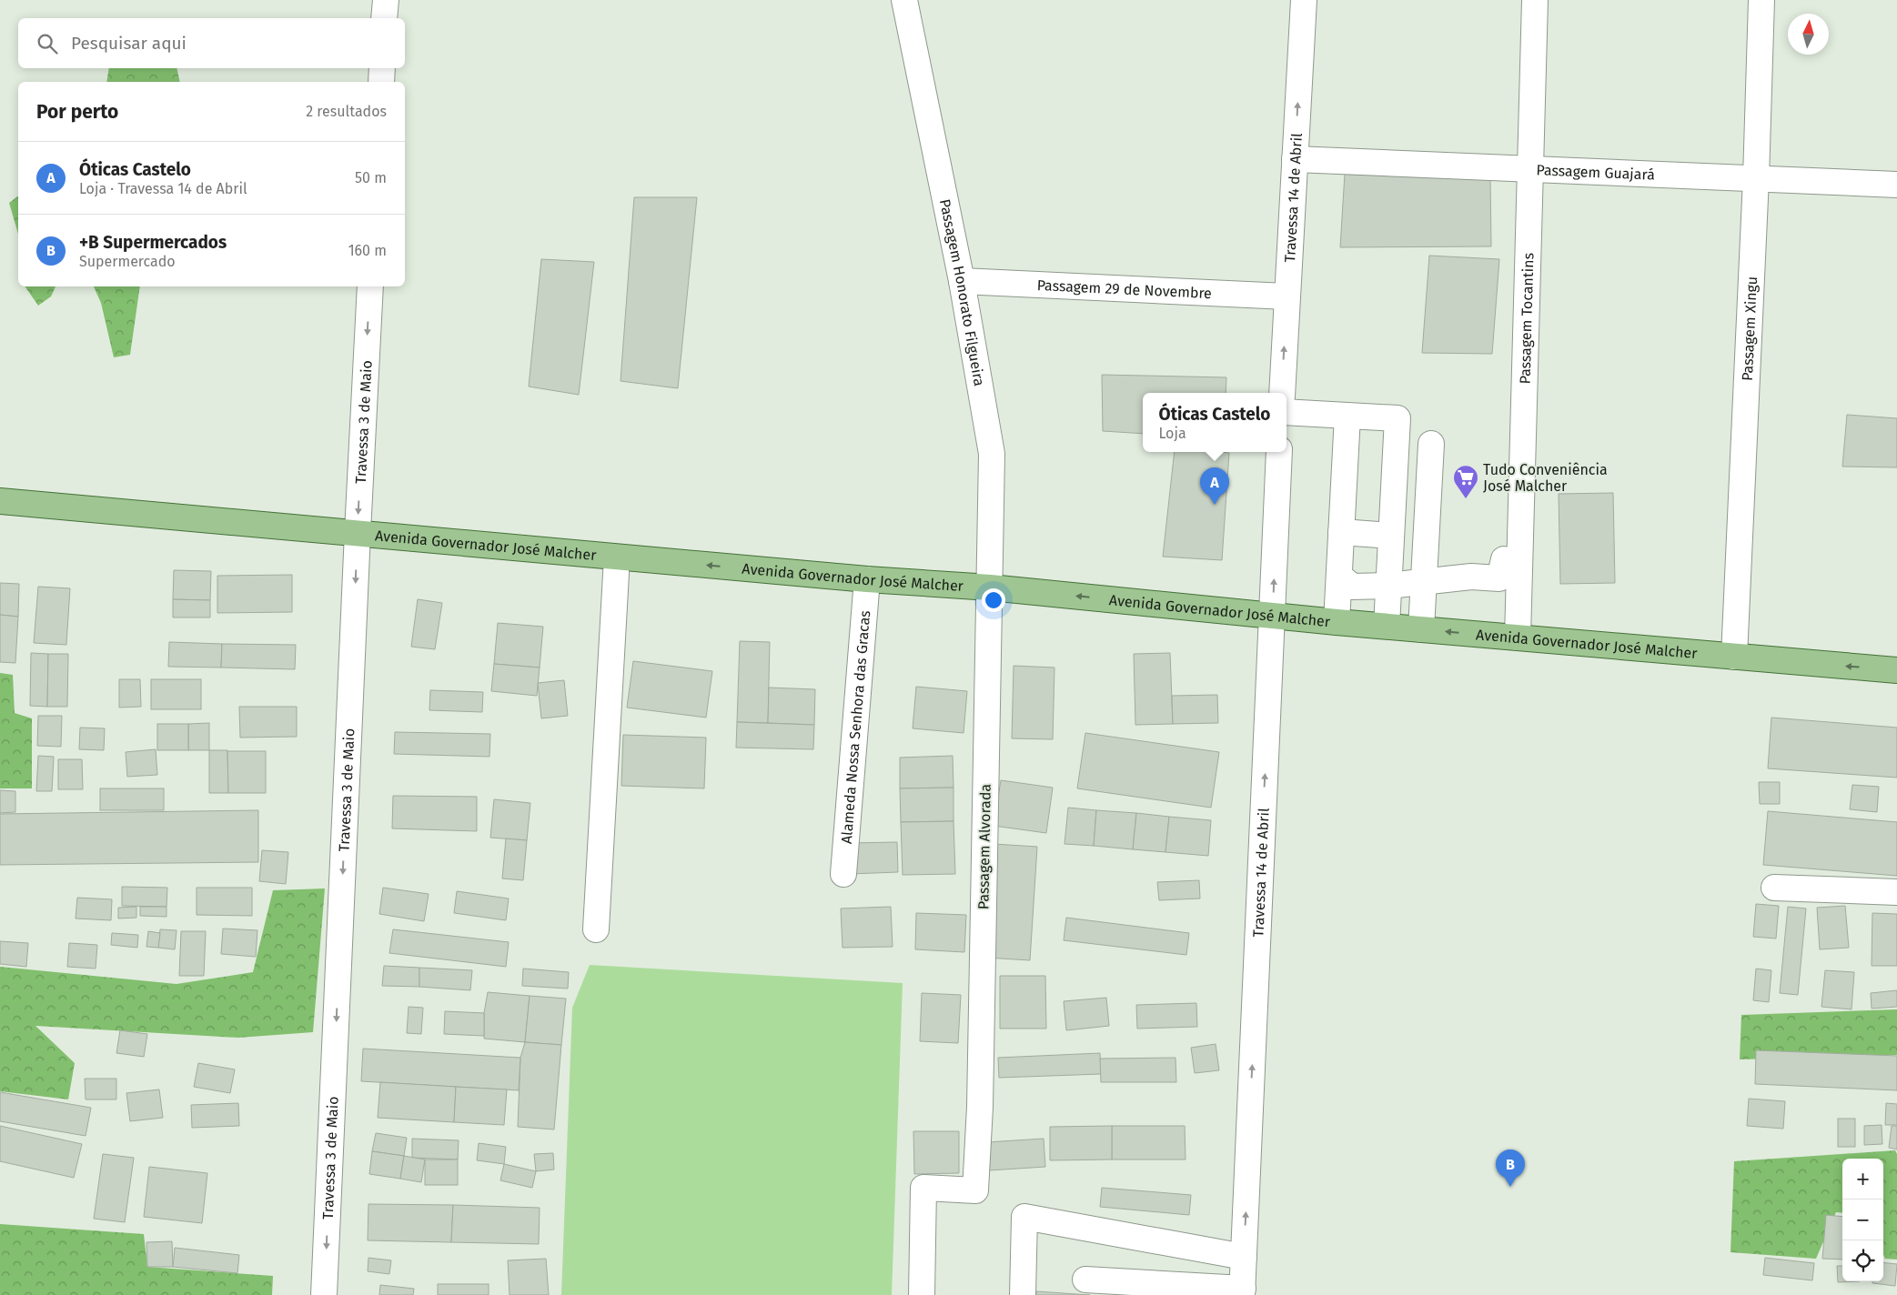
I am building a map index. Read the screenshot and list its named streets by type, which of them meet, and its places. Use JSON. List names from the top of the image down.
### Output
{
  "streets": {
    "main road": ["Avenida Governador José Malcher"],
    "street": [
      "Passagem Guajará",
      "Travessa 14 de Abril",
      "Passagem 29 de Novembre",
      "Passagem Honorato Filgueira",
      "Passagem Tocantins",
      "Passagem Xingu",
      "Travessa 3 de Maio",
      "Alameda Nossa Senhora das Gracas",
      "Passagem Alvorada"
    ]
  },
  "crossings": [
    ["Passagem Guajará", "Travessa 14 de Abril"],
    ["Passagem Guajará", "Passagem Tocantins"],
    ["Passagem Guajará", "Passagem Xingu"],
    ["Travessa 14 de Abril", "Passagem 29 de Novembre"],
    ["Travessa 14 de Abril", "Avenida Governador José Malcher"],
    ["Passagem 29 de Novembre", "Passagem Honorato Filgueira"],
    ["Passagem Honorato Filgueira", "Avenida Governador José Malcher"],
    ["Passagem Honorato Filgueira", "Passagem Alvorada"],
    ["Passagem Tocantins", "Avenida Governador José Malcher"],
    ["Passagem Xingu", "Avenida Governador José Malcher"],
    ["Travessa 3 de Maio", "Avenida Governador José Malcher"],
    ["Avenida Governador José Malcher", "Alameda Nossa Senhora das Gracas"],
    ["Avenida Governador José Malcher", "Passagem Alvorada"]
  ],
  "one_way": ["Travessa 3 de Maio", "Avenida Governador José Malcher"],
  "places": {
    "supermarket": ["Tudo Conveniência José Malcher"]
  },
  "north": "top",
  "page": {
    "search": "Pesquisar aqui",
    "heading": ["Por perto", "2 resultados"],
    "list": [
      {
        "mark": "A",
        "name": "Óticas Castelo",
        "note": "Loja · Travessa 14 de Abril",
        "value": "50 m"
      },
      {
        "mark": "B",
        "name": "+B Supermercados",
        "note": "Supermercado",
        "value": "160 m"
      }
    ],
    "popup": ["Óticas Castelo", "Loja"],
    "pins": ["A", "B"],
    "map_buttons": ["+", "−"]
  }
}
